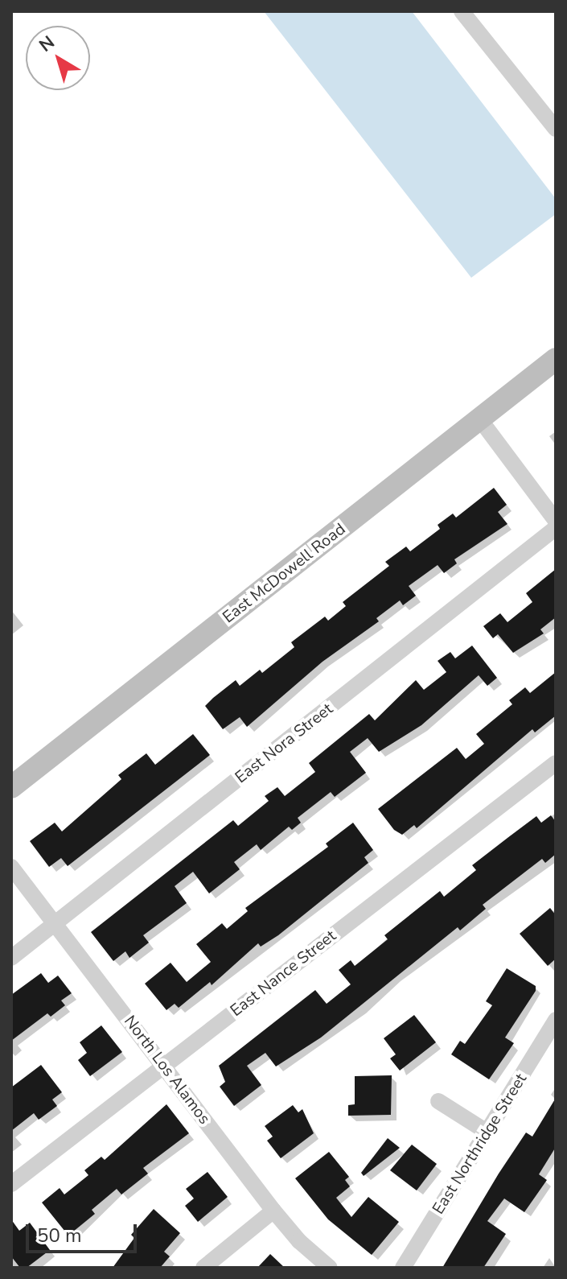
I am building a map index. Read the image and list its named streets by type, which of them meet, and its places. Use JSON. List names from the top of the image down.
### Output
{
  "streets": {
    "main road": ["East McDowell Road"],
    "street": [
      "East Nora Street",
      "East Nance Street",
      "North Los Alamos",
      "East Northridge Street"
    ]
  },
  "crossings": [
    ["East Nora Street", "North Los Alamos"],
    ["East Nance Street", "North Los Alamos"]
  ],
  "scale_bar": "50 m",
  "north": "top left"
}
